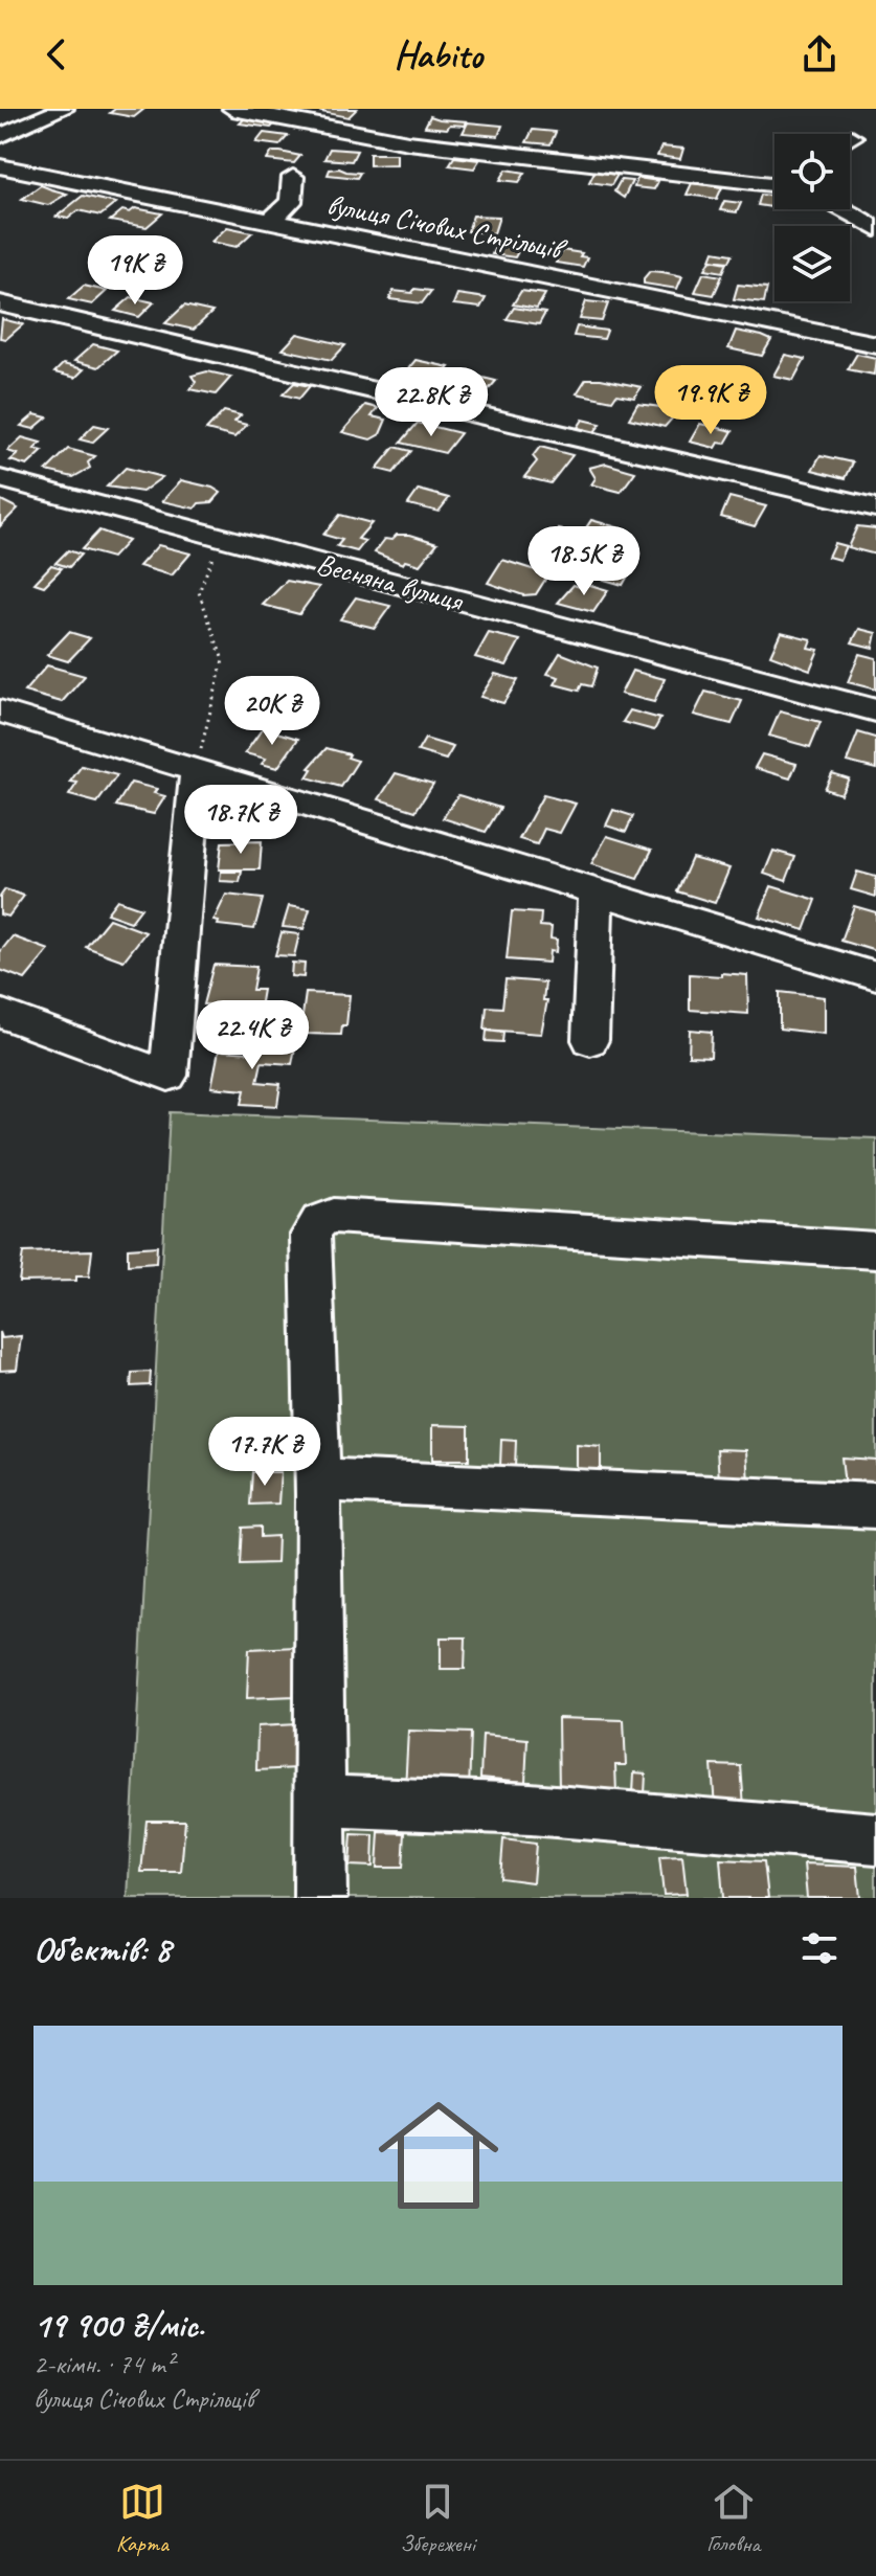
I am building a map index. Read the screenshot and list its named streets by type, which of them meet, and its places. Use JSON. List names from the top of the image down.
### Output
{
  "streets": {
    "street": ["вулиця Січових Стрільців", "Весняна вулиця"]
  },
  "page": {
    "header": "Habito",
    "price": [
      "19K ₴",
      "19.9K ₴",
      "22.8K ₴",
      "18.5K ₴",
      "20K ₴",
      "18.7K ₴",
      "22.4K ₴",
      "17.7K ₴"
    ],
    "heading": "Об’єктів: 8",
    "list": [
      {
        "name": "19 900 ₴/міс.",
        "note": "2-кімн. · 74 m² · вулиця Січових Стрільців"
      }
    ],
    "tabs": ["Карта", "Збережені", "Головна"]
  }
}
